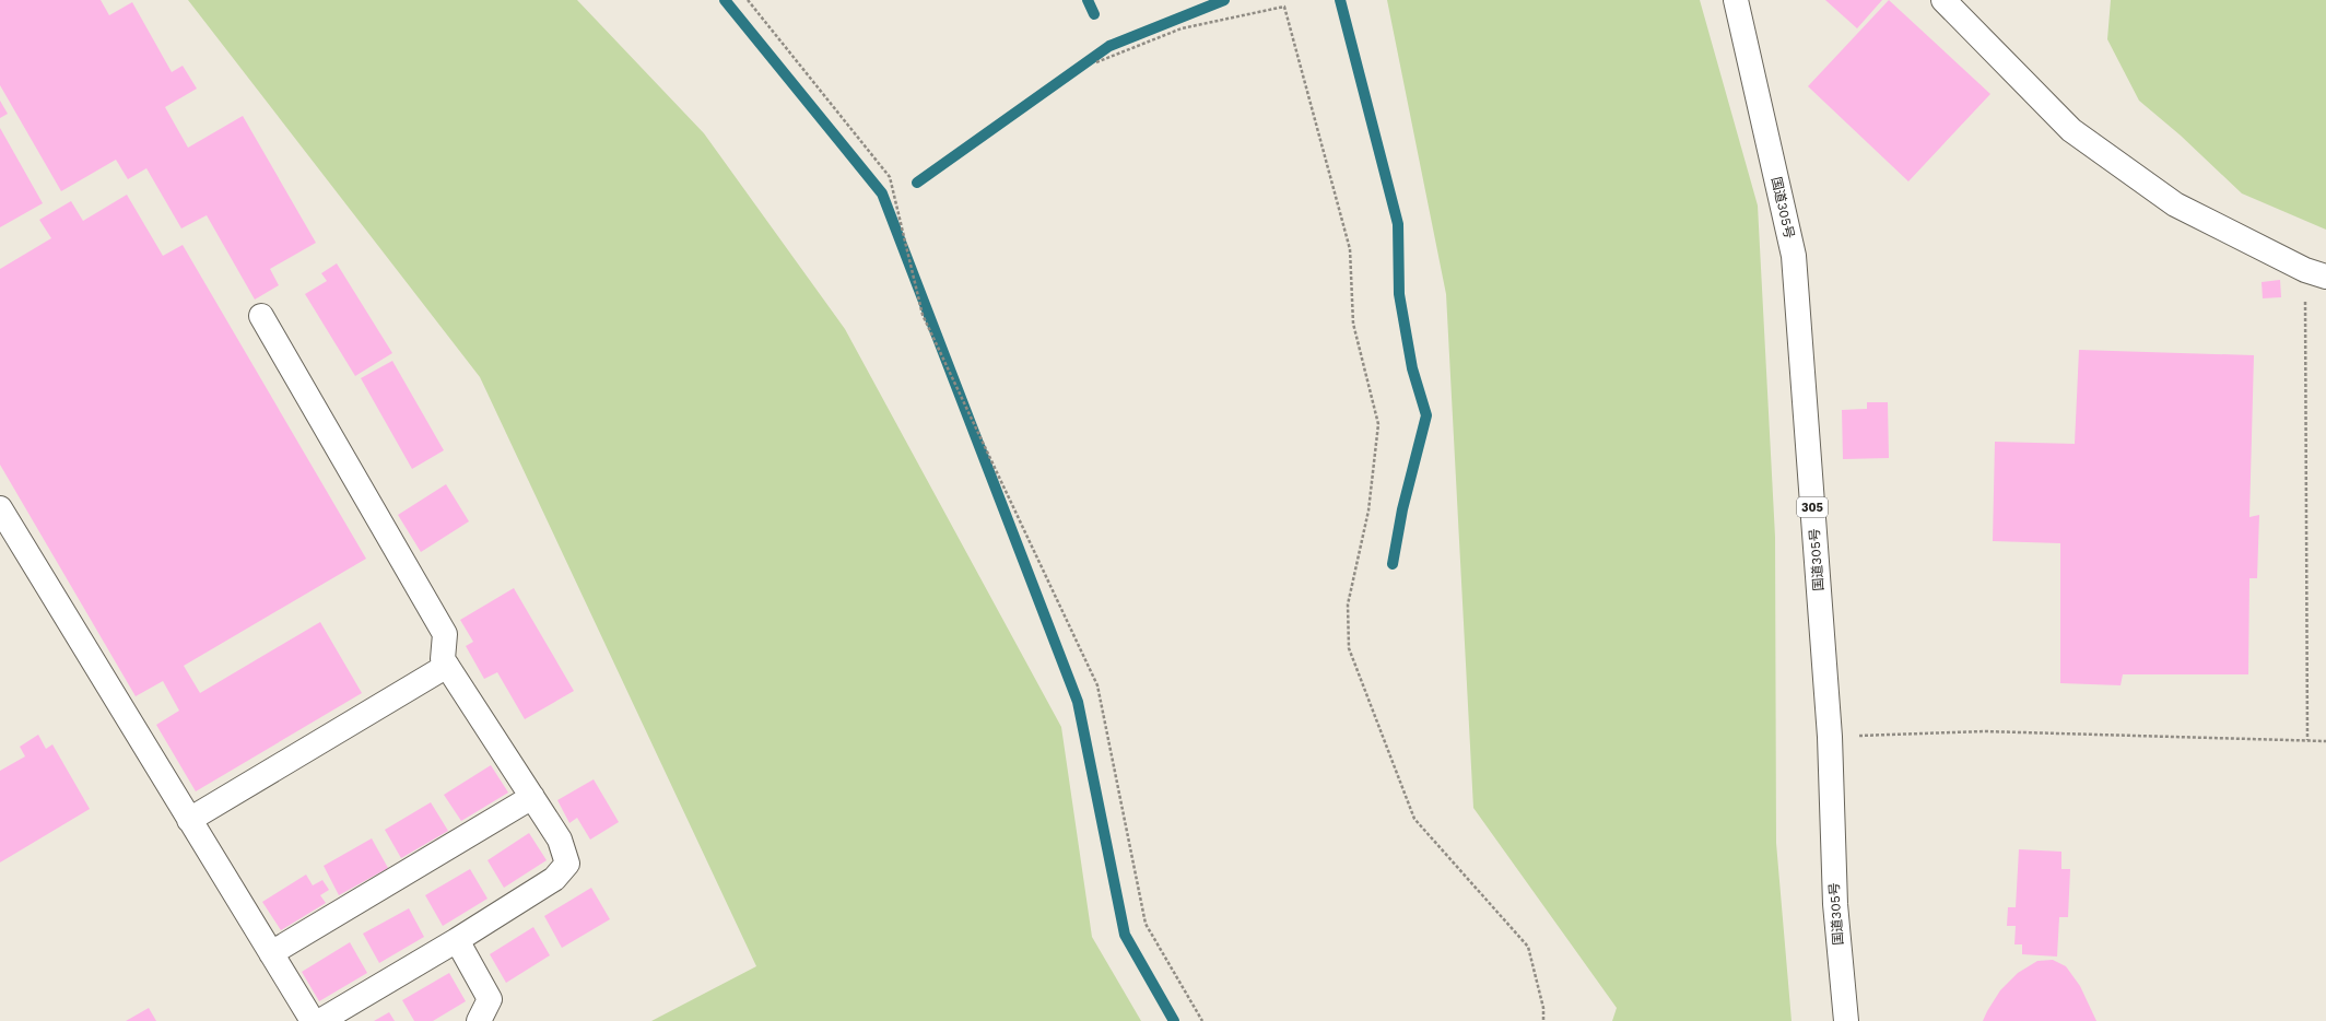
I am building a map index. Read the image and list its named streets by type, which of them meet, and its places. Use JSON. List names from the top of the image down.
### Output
{
  "streets": {
    "main road": ["国道305号", "305"]
  }
}
